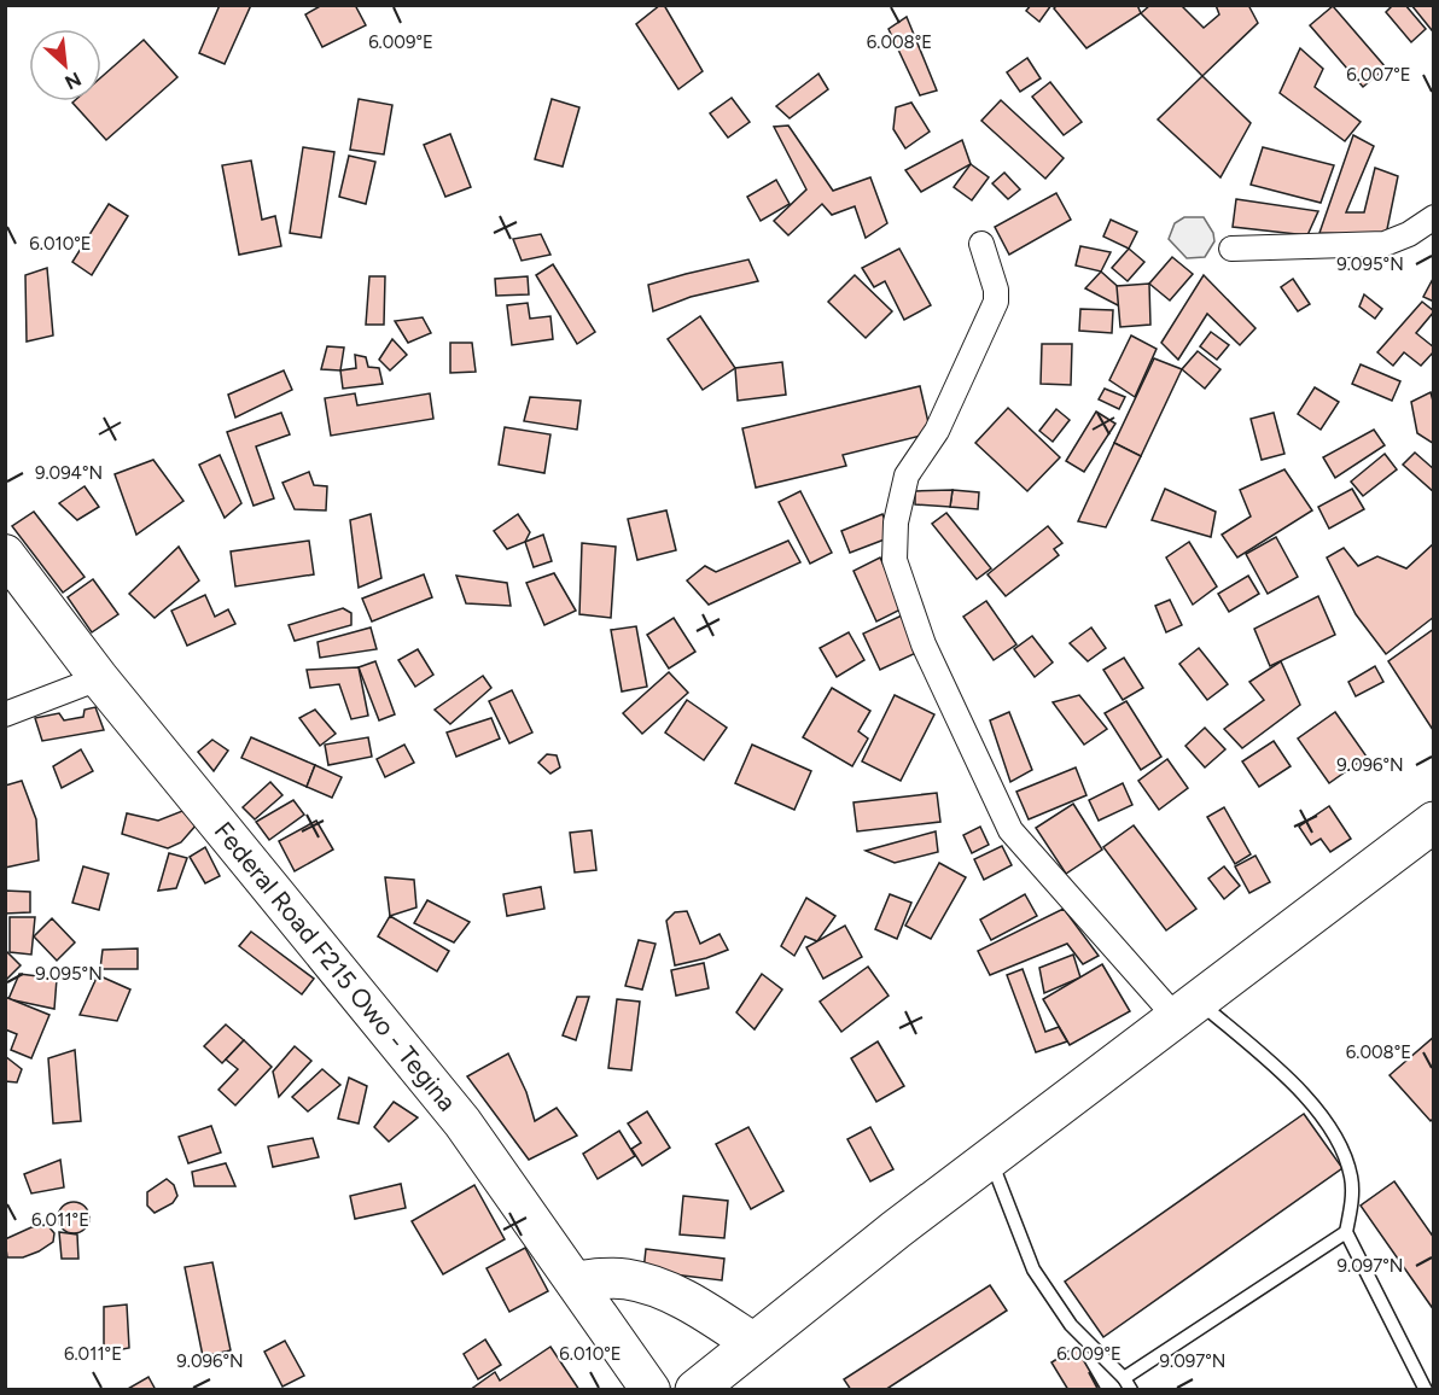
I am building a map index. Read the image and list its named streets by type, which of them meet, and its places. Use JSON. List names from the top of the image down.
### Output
{
  "streets": {
    "main road": ["Federal Road F215 Owo - Tegina"]
  },
  "north": "bottom right",
  "coordinates": [
    "6.009°E",
    "6.008°E",
    "6.007°E",
    "6.010°E",
    "9.095°N",
    "9.094°N",
    "9.096°N",
    "6.011°E",
    "9.097°N"
  ]
}
